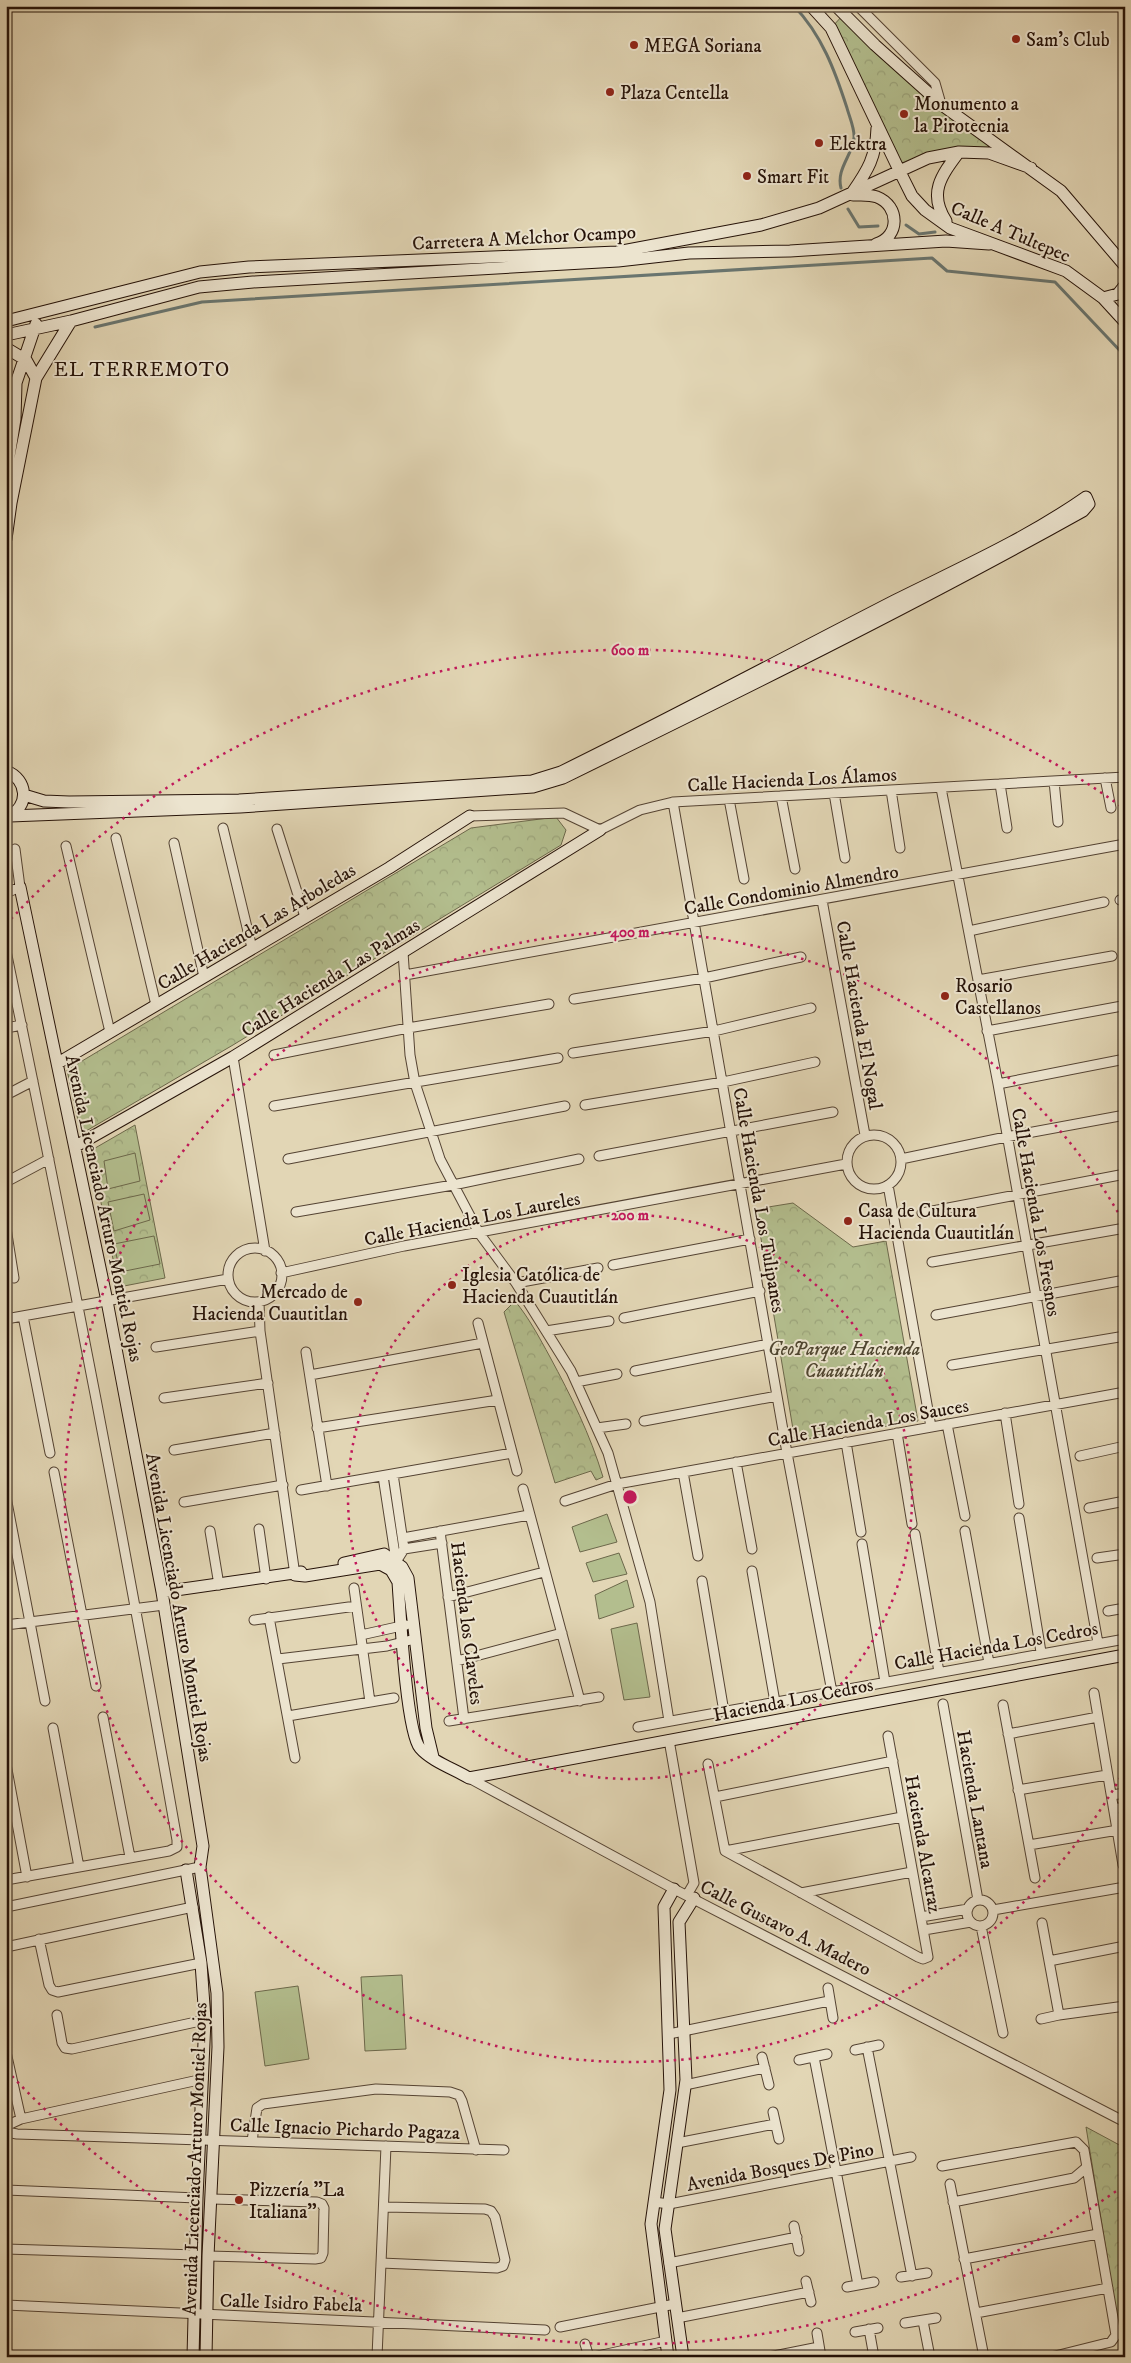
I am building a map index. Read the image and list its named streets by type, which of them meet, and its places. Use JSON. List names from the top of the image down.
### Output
{
  "streets": {
    "main road": [
      "Calle A Tultepec",
      "Carretera A Melchor Ocampo",
      "Calle Hacienda Las Arboledas",
      "Calle Hacienda Las Palmas",
      "Avenida Licenciado Arturo Montiel Rojas",
      "Hacienda Los Cedros",
      "Calle Gustavo A. Madero"
    ],
    "street": [
      "Calle Hacienda Los Álamos",
      "Calle Condominio Almendro",
      "Calle Hacienda El Nogal",
      "Calle Hacienda Los Tulipanes",
      "Calle Hacienda Los Fresnos",
      "Calle Hacienda Los Laureles",
      "Calle Hacienda Los Sauces",
      "Hacienda los Claveles",
      "Calle Hacienda Los Cedros",
      "Hacienda Lantana",
      "Hacienda Alcatraz",
      "Calle Ignacio Pichardo Pagaza",
      "Avenida Bosques De Pino",
      "Calle Isidro Fabela"
    ]
  },
  "crossings": [
    ["Calle A Tultepec", "Carretera A Melchor Ocampo"],
    ["Calle Hacienda Los Álamos", "Calle Hacienda Las Palmas"],
    ["Calle Hacienda Los Álamos", "Calle Hacienda Los Tulipanes"],
    ["Calle Hacienda Los Álamos", "Calle Hacienda Los Fresnos"],
    ["Calle Condominio Almendro", "Calle Hacienda El Nogal"],
    ["Calle Condominio Almendro", "Calle Hacienda Los Tulipanes"],
    ["Calle Condominio Almendro", "Calle Hacienda Los Fresnos"],
    ["Calle Hacienda Las Arboledas", "Avenida Licenciado Arturo Montiel Rojas"],
    ["Calle Hacienda Las Palmas", "Avenida Licenciado Arturo Montiel Rojas"],
    ["Calle Hacienda El Nogal", "Calle Hacienda Los Laureles"],
    ["Calle Hacienda Los Tulipanes", "Calle Hacienda Los Laureles"],
    ["Calle Hacienda Los Tulipanes", "Calle Hacienda Los Sauces"],
    ["Calle Hacienda Los Tulipanes", "Calle Hacienda Los Cedros"],
    ["Avenida Licenciado Arturo Montiel Rojas", "Calle Ignacio Pichardo Pagaza"],
    ["Avenida Licenciado Arturo Montiel Rojas", "Calle Isidro Fabela"],
    ["Calle Hacienda Los Fresnos", "Calle Hacienda Los Sauces"],
    ["Calle Hacienda Los Fresnos", "Calle Hacienda Los Cedros"],
    ["Hacienda Los Cedros", "Calle Gustavo A. Madero"]
  ],
  "districts": ["EL TERREMOTO"],
  "parks": ["GeoParque Hacienda Cuautitlán"],
  "places": [
    "Sam's Club",
    "MEGA Soriana",
    "Plaza Centella",
    "Monumento a la Pirotecnia",
    "Elektra",
    "Smart Fit",
    "Rosario Castellanos",
    "Casa de Cultura Hacienda Cuautitlán",
    "Iglesia Católica de Hacienda Cuautitlán",
    "Mercado de Hacienda Cuautitlan",
    "Pizzería \"La Italiana\""
  ],
  "rings": ["600 m", "400 m", "200 m"]
}
